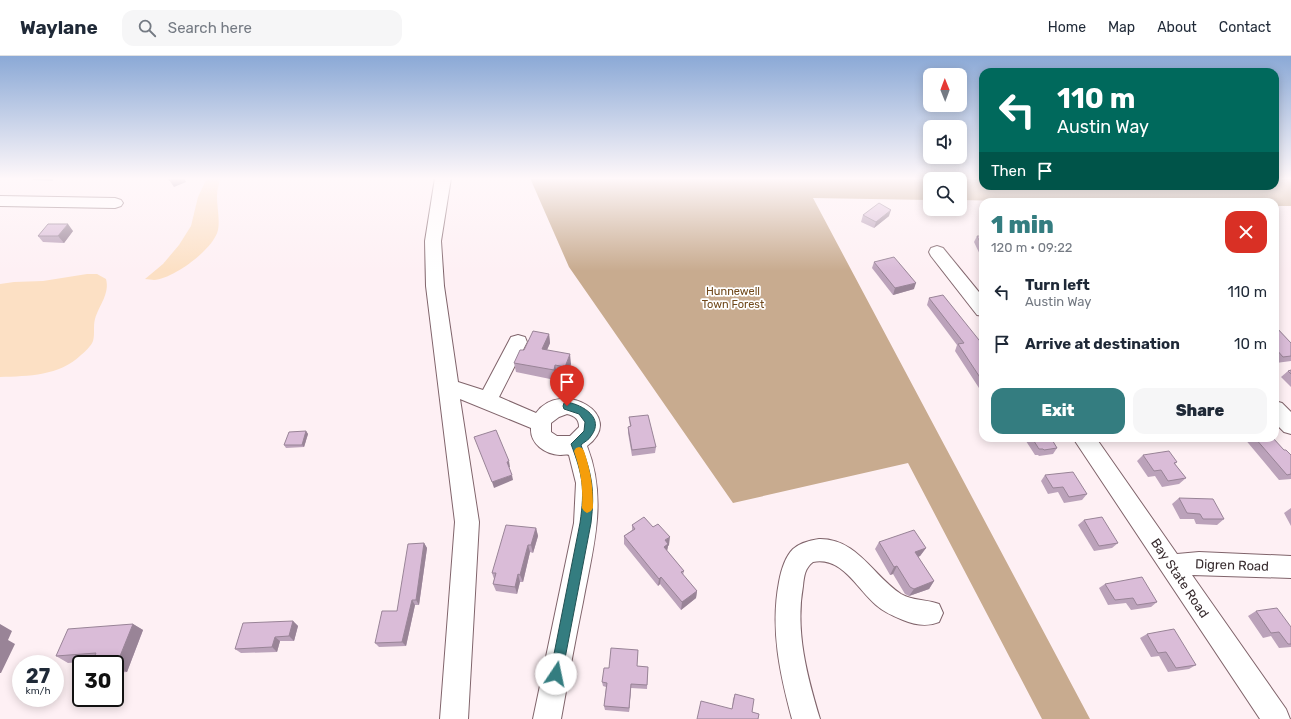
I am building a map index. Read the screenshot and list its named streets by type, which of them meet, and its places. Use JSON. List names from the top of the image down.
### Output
{
  "streets": {
    "street": ["Digren Road", "Bay State Road"]
  },
  "crossings": [
    ["Digren Road", "Bay State Road"]
  ],
  "parks": ["Hunnewell Town Forest"],
  "north": "top",
  "page": {
    "header": "Waylane",
    "search": "Search here",
    "nav": [
      "Home",
      "Map",
      "About",
      "Contact"
    ],
    "turn": ["110 m", "Austin Way"],
    "then": "Then",
    "heading": ["1 min", "120 m · 09:22"],
    "list": [
      {
        "name": "Turn left",
        "note": "Austin Way",
        "value": "110 m"
      },
      {
        "name": "Arrive at destination",
        "value": "10 m"
      }
    ],
    "buttons": ["Exit", "Share"],
    "speed": "27 km/h",
    "limit": "30"
  }
}
